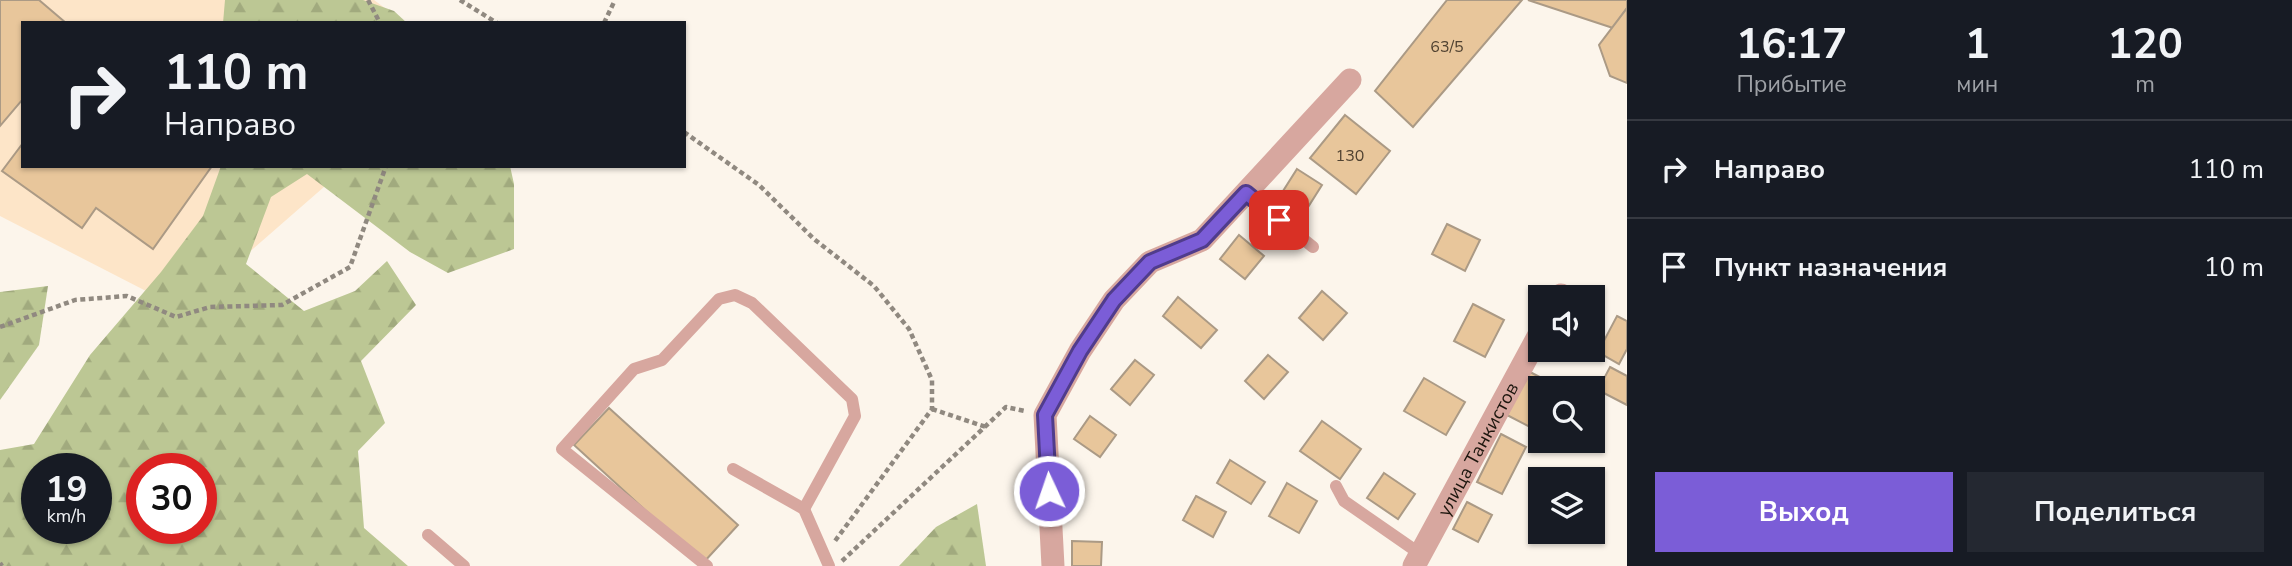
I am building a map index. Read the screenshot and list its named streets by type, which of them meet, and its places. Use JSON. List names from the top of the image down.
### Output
{
  "streets": {
    "street": ["улица Танкистов"]
  },
  "house_numbers": ["63/5", "130"],
  "page": {
    "eta": [
      "16:17",
      "Прибытие",
      "1",
      "мин",
      "120",
      "m"
    ],
    "turn": ["110 m", "Направо"],
    "list": [
      {
        "name": "Направо",
        "value": "110 m"
      },
      {
        "name": "Пункт назначения",
        "value": "10 m"
      }
    ],
    "speed": "19 km/h",
    "limit": "30",
    "buttons": ["Выход", "Поделиться"]
  }
}
